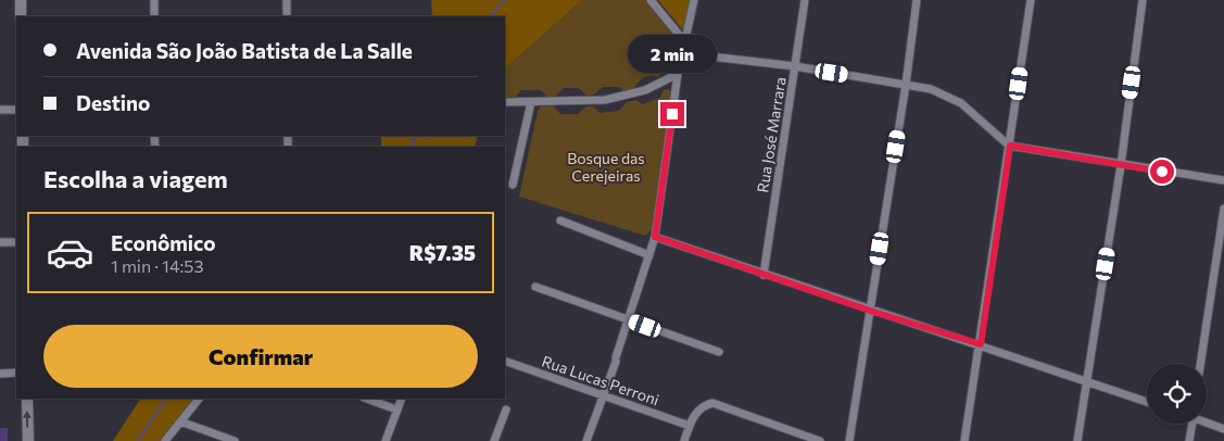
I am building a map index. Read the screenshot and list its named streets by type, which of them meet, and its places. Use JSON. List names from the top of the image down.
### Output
{
  "streets": {
    "street": ["Rua José Marrara", "Rua Lucas Perroni"]
  },
  "parks": ["Bosque das Cerejeiras"],
  "page": {
    "banner": ["Avenida São João Batista de La Salle", "Destino"],
    "bubble": "2 min",
    "heading": "Escolha a viagem",
    "list": [
      {
        "name": "Econômico",
        "note": "1 min · 14:53",
        "value": "R$7.35"
      }
    ],
    "buttons": "Confirmar"
  }
}
